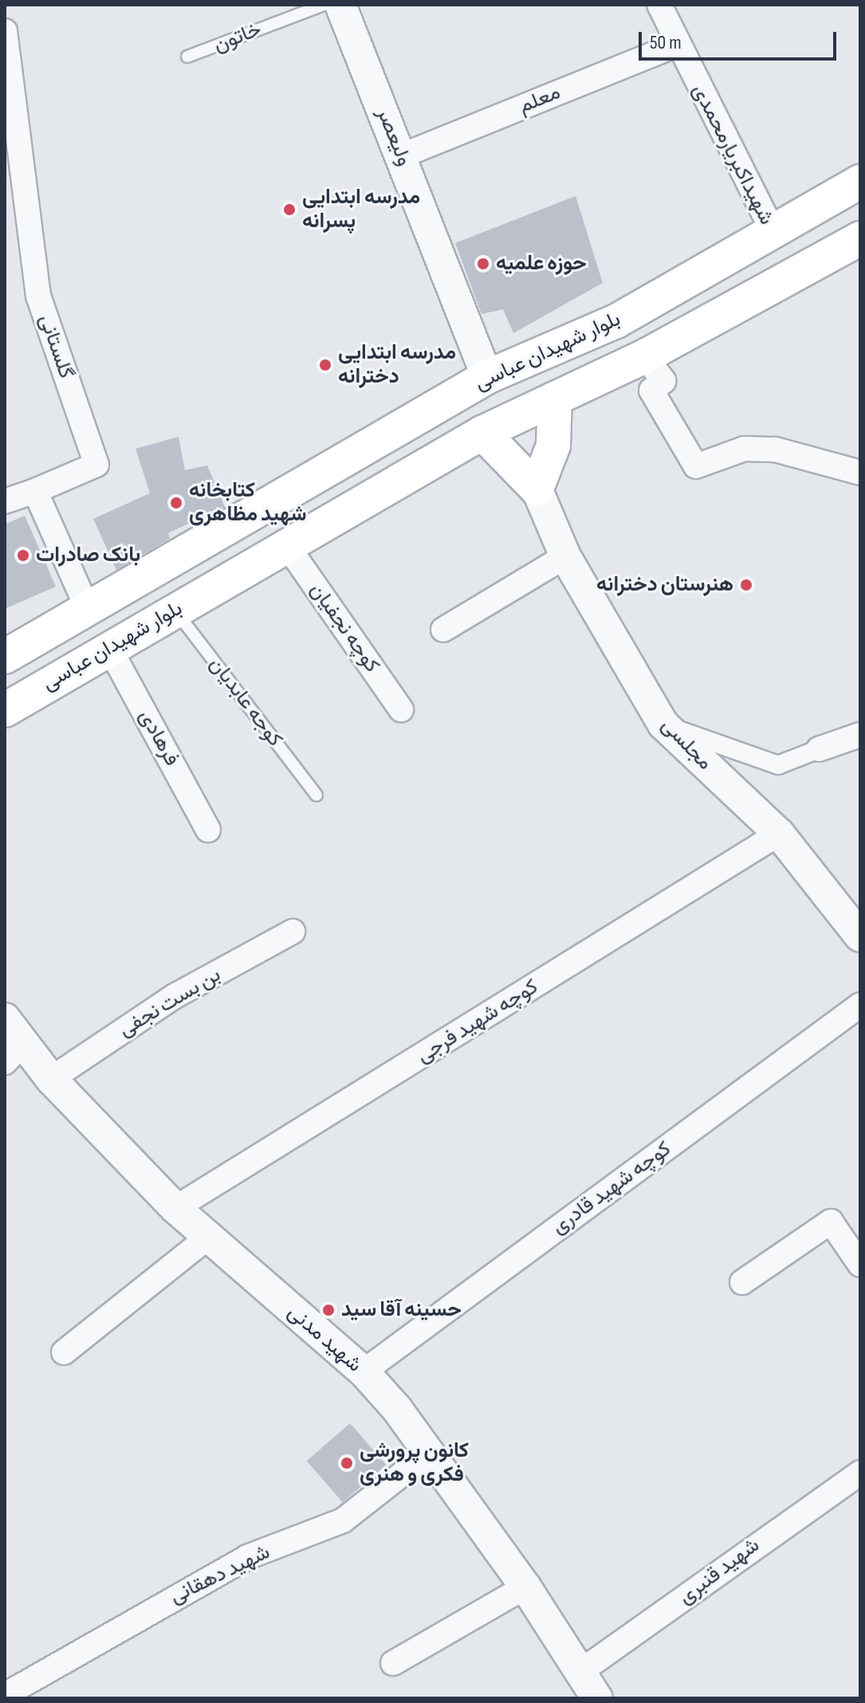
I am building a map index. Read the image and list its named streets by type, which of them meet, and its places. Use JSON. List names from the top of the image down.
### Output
{
  "streets": {
    "main road": ["بلوار شهیدان عباسی"],
    "street": [
      "معلم",
      "ولیعصر",
      "شهیداکبریارمحمدی",
      "گلستانی",
      "کوچه نجفیان",
      "فرهادی",
      "مجلسی",
      "بن بست نجفی",
      "کوچه شهید فرجی",
      "کوچه شهید قادری",
      "شهید مدنی",
      "شهید قنبری",
      "شهید دهقانی"
    ],
    "lane": ["خاتون", "کوجه عابدیان"]
  },
  "crossings": [
    ["معلم", "ولیعصر"],
    ["معلم", "شهیداکبریارمحمدی"],
    ["ولیعصر", "بلوار شهیدان عباسی"],
    ["شهیداکبریارمحمدی", "بلوار شهیدان عباسی"],
    ["بلوار شهیدان عباسی", "کوچه نجفیان"],
    ["بلوار شهیدان عباسی", "کوجه عابدیان"],
    ["بلوار شهیدان عباسی", "فرهادی"],
    ["مجلسی", "کوچه شهید فرجی"],
    ["بن بست نجفی", "شهید مدنی"],
    ["کوچه شهید فرجی", "شهید مدنی"],
    ["کوچه شهید قادری", "شهید مدنی"],
    ["شهید مدنی", "شهید قنبری"],
    ["شهید مدنی", "شهید دهقانی"]
  ],
  "places": [
    "مدرسه ابتدایی پسرانه",
    "حوزه علمیه",
    "مدرسه ابتدایی دخترانه",
    "کتابخانه شهید مظاهری",
    "بانک صادرات",
    "هنرستان دخترانه",
    "حسینه آقا سید",
    "کانون پرورشی فکری و هنری"
  ],
  "scale_bar": "50 m"
}
